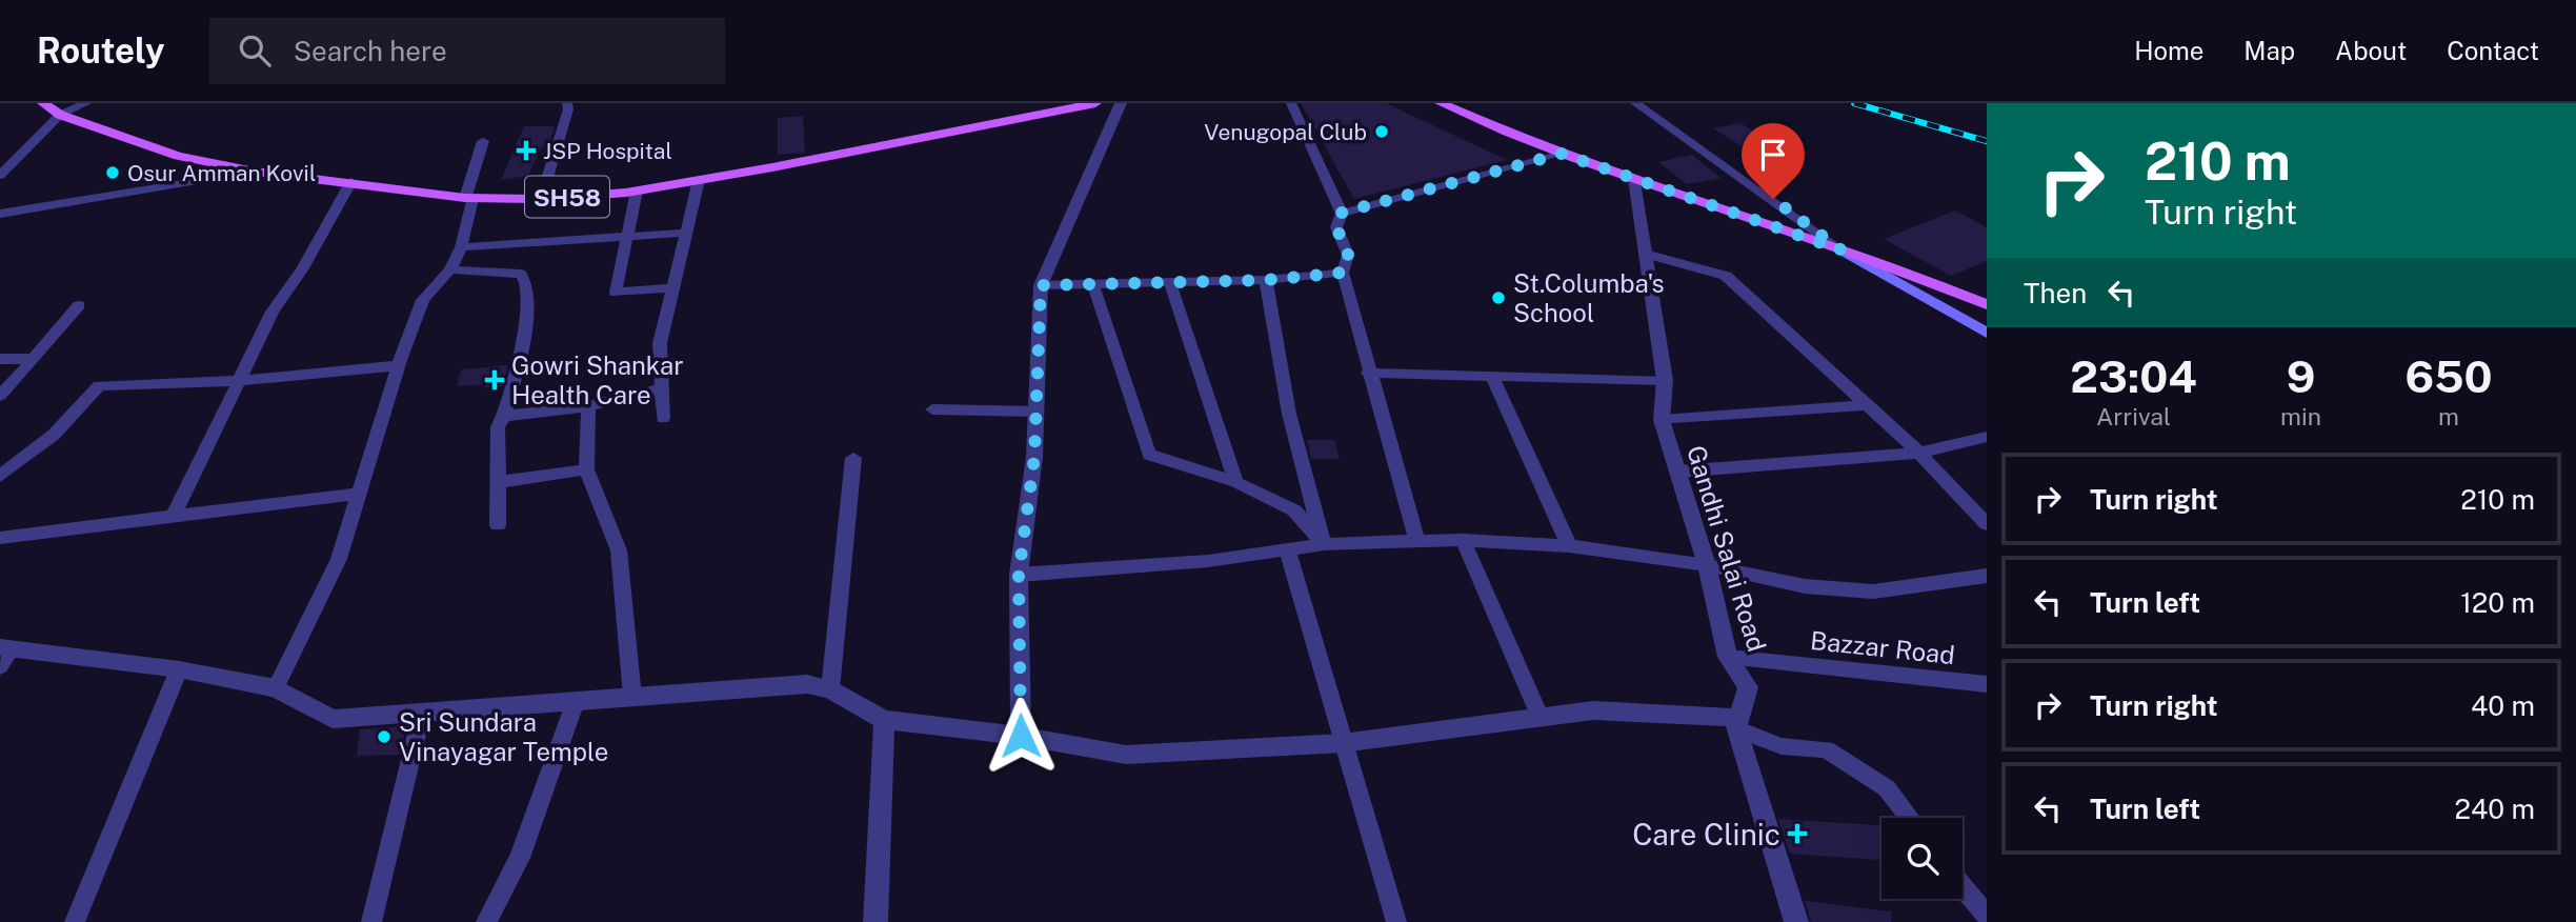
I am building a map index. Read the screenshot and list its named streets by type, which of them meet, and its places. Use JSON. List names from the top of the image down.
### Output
{
  "streets": {
    "main road": ["SH58"],
    "street": ["Gandhi Salai Road", "Bazzar Road"]
  },
  "crossings": [
    ["Gandhi Salai Road", "Bazzar Road"]
  ],
  "places": {
    "other": [
      "Venugopal Club",
      "Osur Amman Kovil",
      "St.Columba's School",
      "Sri Sundara Vinayagar Temple"
    ],
    "health": ["JSP Hospital", "Gowri Shankar Health Care", "Care Clinic"]
  },
  "page": {
    "header": "Routely",
    "search": "Search here",
    "nav": [
      "Home",
      "Map",
      "About",
      "Contact"
    ],
    "turn": ["210 m", "Turn right"],
    "then": "Then",
    "eta": [
      "23:04",
      "Arrival",
      "9",
      "min",
      "650",
      "m"
    ],
    "list": [
      {
        "name": "Turn right",
        "value": "210 m"
      },
      {
        "name": "Turn left",
        "value": "120 m"
      },
      {
        "name": "Turn right",
        "value": "40 m"
      },
      {
        "name": "Turn left",
        "value": "240 m"
      }
    ]
  }
}
